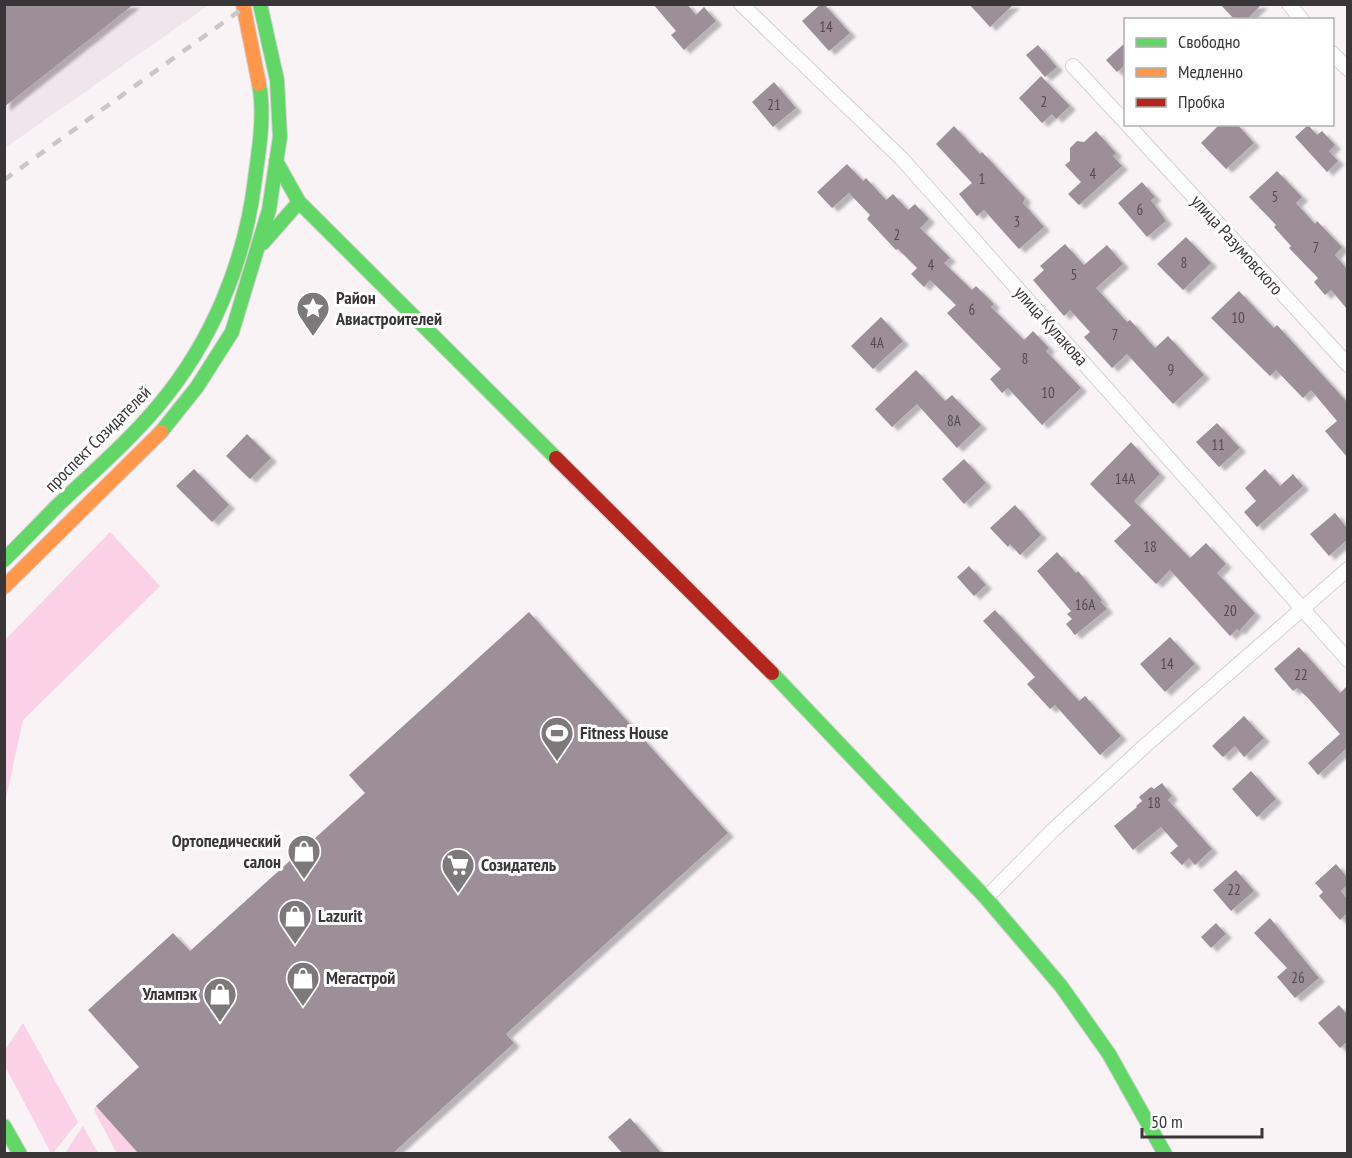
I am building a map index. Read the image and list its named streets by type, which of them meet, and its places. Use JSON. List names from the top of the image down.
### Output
{
  "streets": {
    "street": ["улица Разумовского", "улица Кулакова", "проспект Созидателей"]
  },
  "places": {
    "place": ["Район Авиастроителей"],
    "sports": ["Fitness House"],
    "shop": [
      "Ортопедический салон",
      "Lazurit",
      "Мегастрой",
      "Улампэк"
    ],
    "supermarket": ["Созидатель"]
  },
  "house_numbers": [
    "14",
    "2",
    "21",
    "4",
    "1",
    "5",
    "6",
    "3",
    "2",
    "7",
    "8",
    "4",
    "5",
    "6",
    "10",
    "7",
    "4А",
    "8",
    "9",
    "10",
    "8А",
    "11",
    "14А",
    "18",
    "16А",
    "20",
    "14",
    "22",
    "18",
    "22",
    "26"
  ],
  "legend": ["Свободно", "Медленно", "Пробка"],
  "scale_bar": "50 m"
}
